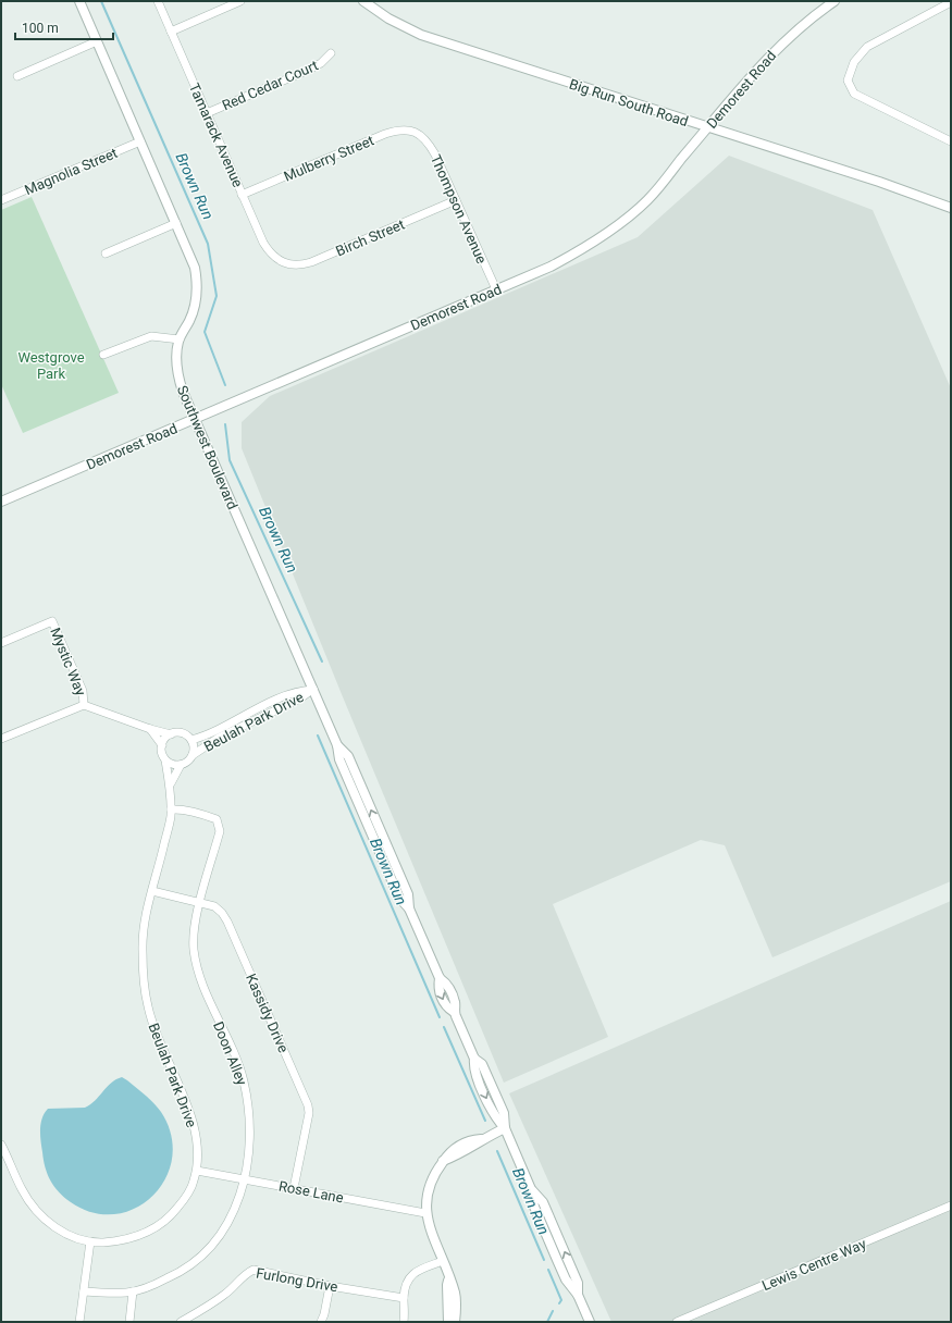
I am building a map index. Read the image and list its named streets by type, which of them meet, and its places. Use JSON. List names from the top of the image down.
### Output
{
  "streets": {
    "street": [
      "Red Cedar Court",
      "Demorest Road",
      "Big Run South Road",
      "Tamarack Avenue",
      "Mulberry Street",
      "Magnolia Street",
      "Thompson Avenue",
      "Birch Street",
      "Southwest Boulevard",
      "Mystic Way",
      "Beulah Park Drive",
      "Kassidy Drive",
      "Doon Alley",
      "Rose Lane",
      "Lewis Centre Way",
      "Furlong Drive"
    ]
  },
  "crossings": [
    ["Red Cedar Court", "Tamarack Avenue"],
    ["Demorest Road", "Big Run South Road"],
    ["Demorest Road", "Thompson Avenue"],
    ["Demorest Road", "Southwest Boulevard"],
    ["Tamarack Avenue", "Mulberry Street"],
    ["Tamarack Avenue", "Birch Street"],
    ["Mulberry Street", "Thompson Avenue"],
    ["Magnolia Street", "Southwest Boulevard"],
    ["Thompson Avenue", "Birch Street"],
    ["Southwest Boulevard", "Beulah Park Drive"],
    ["Beulah Park Drive", "Kassidy Drive"],
    ["Beulah Park Drive", "Doon Alley"],
    ["Beulah Park Drive", "Rose Lane"],
    ["Kassidy Drive", "Doon Alley"],
    ["Kassidy Drive", "Rose Lane"],
    ["Doon Alley", "Rose Lane"]
  ],
  "water": ["Brown Run"],
  "parks": ["Westgrove Park"],
  "scale_bar": "100 m"
}
